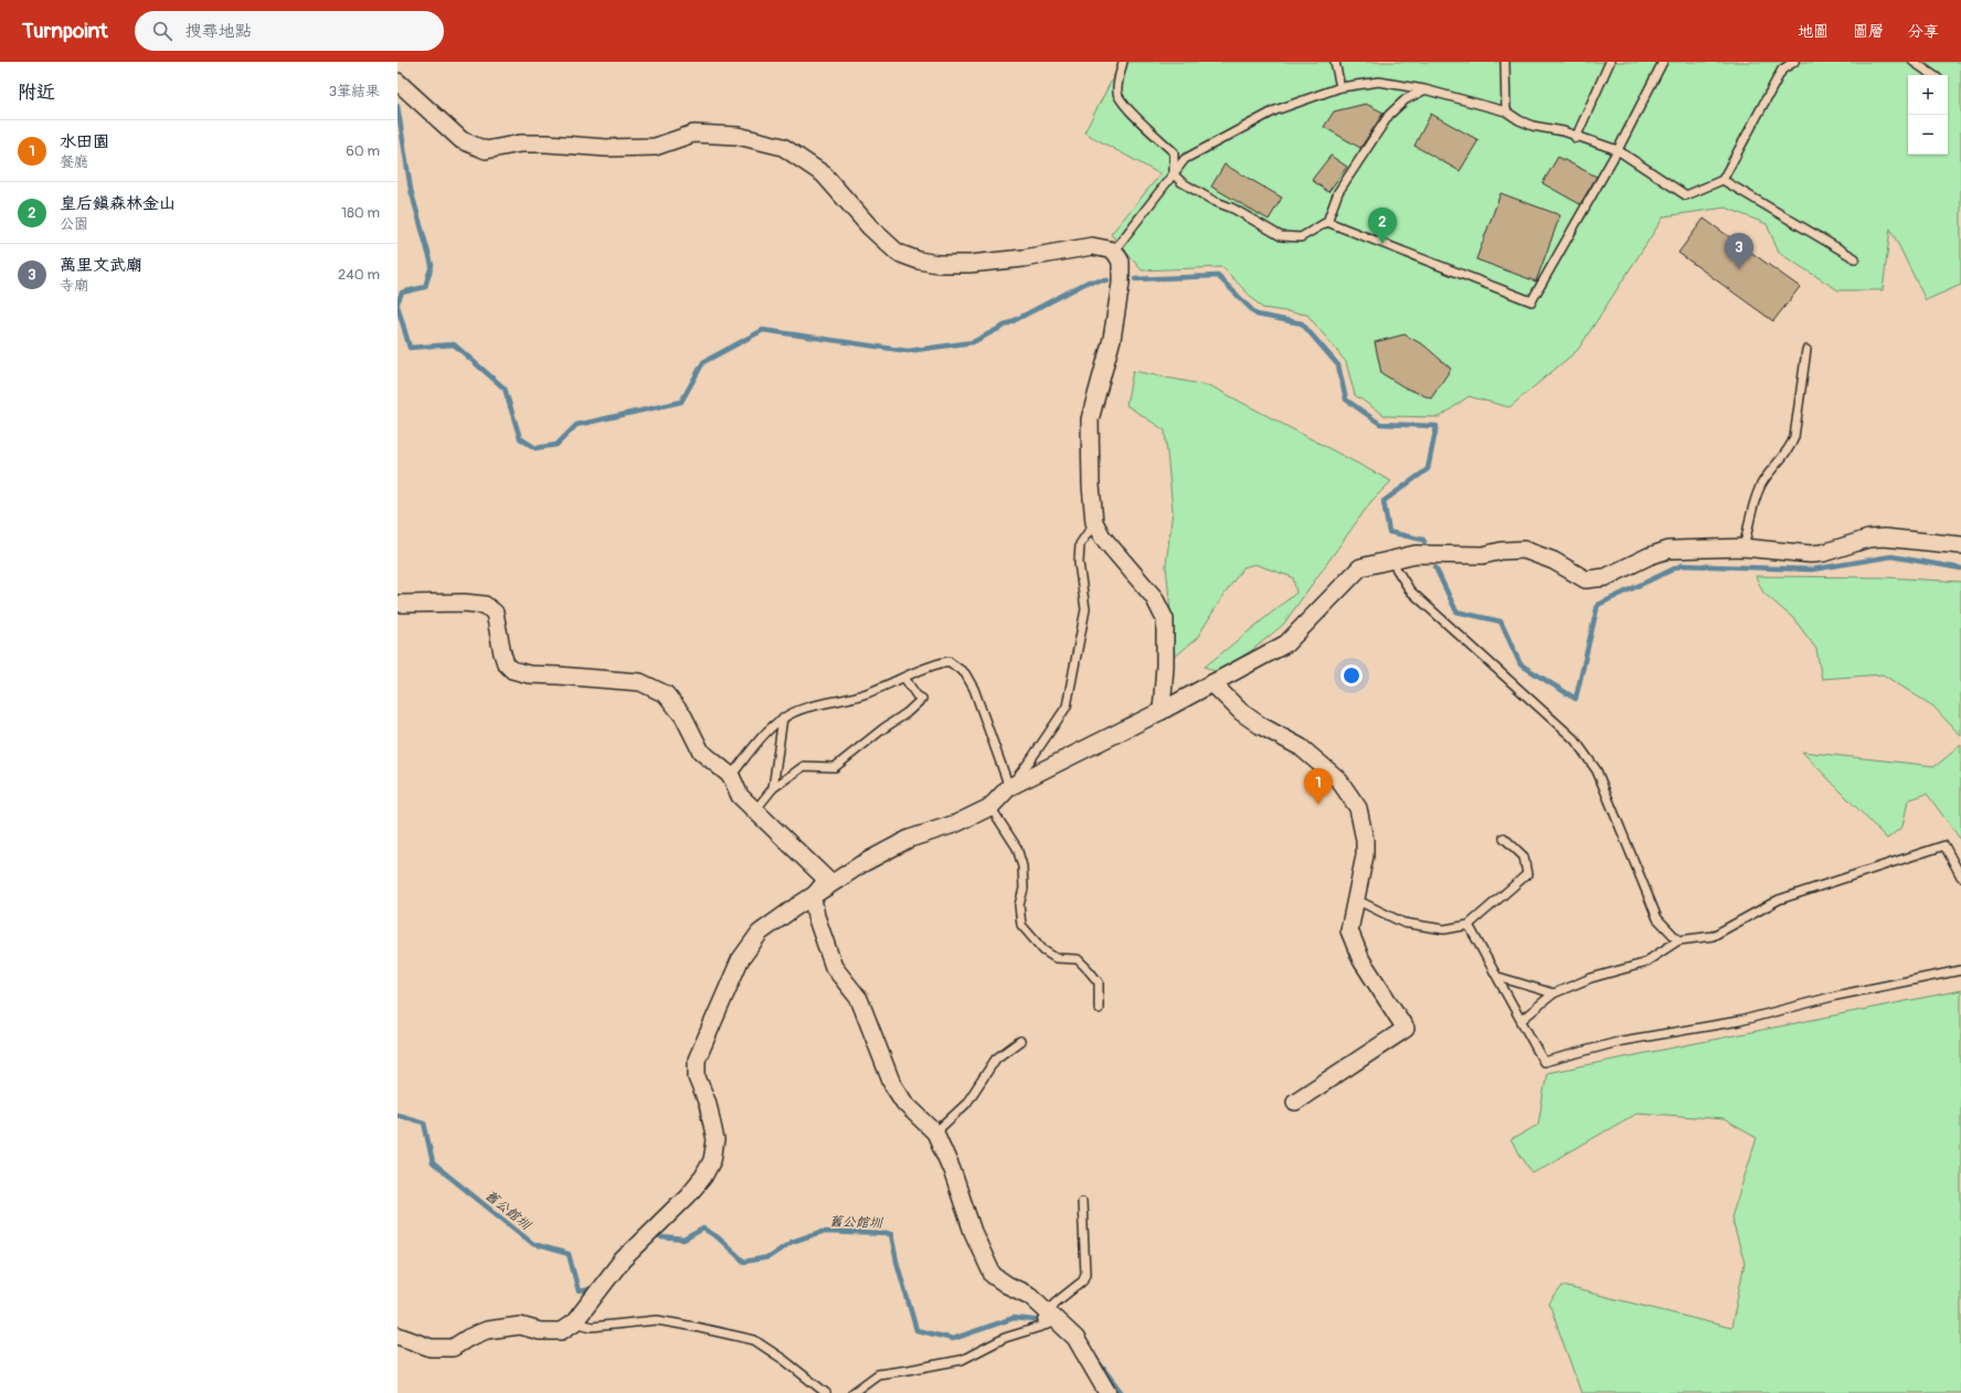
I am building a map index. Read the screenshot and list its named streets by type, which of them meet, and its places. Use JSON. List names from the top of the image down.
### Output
{
  "water": ["舊公館圳"],
  "page": {
    "header": "Turnpoint",
    "search": "搜尋地點",
    "nav": ["地圖", "圖層", "分享"],
    "heading": ["附近", "3筆結果"],
    "map_buttons": ["+", "−"],
    "list": [
      {
        "mark": "1",
        "name": "水田園",
        "note": "餐廳",
        "value": "60 m"
      },
      {
        "mark": "2",
        "name": "皇后鎮森林金山",
        "note": "公園",
        "value": "180 m"
      },
      {
        "mark": "3",
        "name": "萬里文武廟",
        "note": "寺廟",
        "value": "240 m"
      }
    ],
    "pins": ["2", "3", "1"]
  }
}
